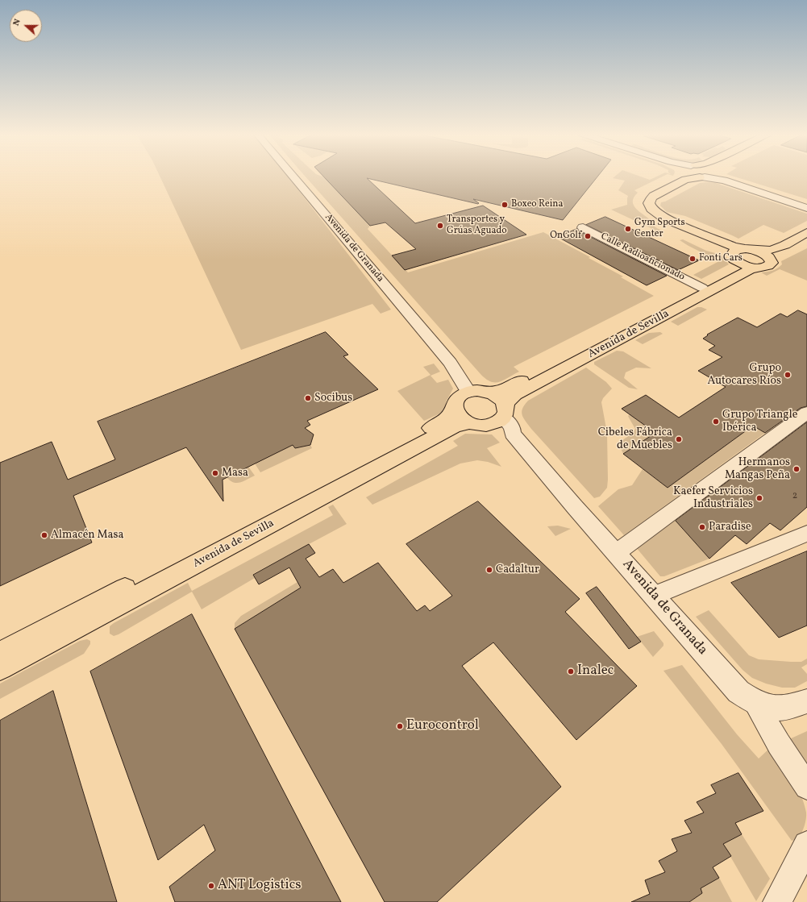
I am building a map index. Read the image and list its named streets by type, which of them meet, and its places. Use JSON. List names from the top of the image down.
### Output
{
  "streets": {
    "main road": ["Avenida de Sevilla"],
    "street": ["Avenida de Granada", "Calle Radioaficionado"]
  },
  "crossings": [
    ["Avenida de Granada", "Avenida de Sevilla"],
    ["Calle Radioaficionado", "Avenida de Sevilla"]
  ],
  "places": [
    "Boxeo Reina",
    "Transportes y Grúas Aguado",
    "Gym Sports Center",
    "OnGolf",
    "Fonti Cars",
    "Grupo Autocares Ríos",
    "Socibus",
    "Grupo Triangle Ibérica",
    "Cibeles Fábrica de Muebles",
    "Hermanos Mangas Peña",
    "Masa",
    "Kaefer Servicios Industriales",
    "Paradise",
    "Almacén Masa",
    "Cadaltur",
    "Inalec",
    "Eurocontrol",
    "ANT Logistics"
  ],
  "house_numbers": ["2"],
  "north": "left"
}
